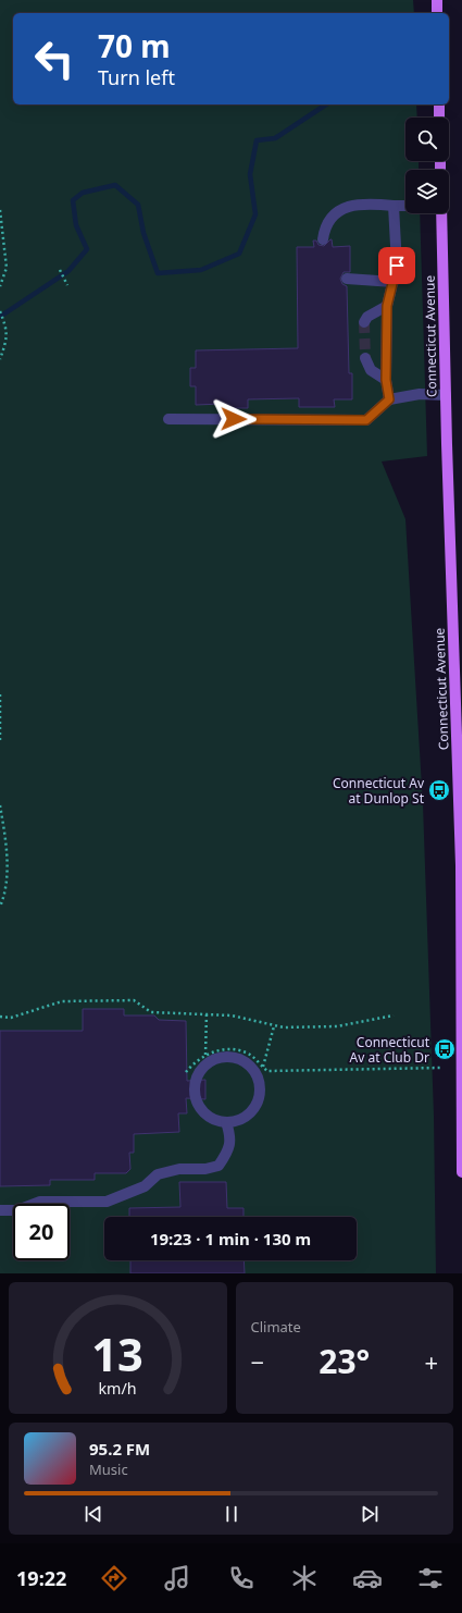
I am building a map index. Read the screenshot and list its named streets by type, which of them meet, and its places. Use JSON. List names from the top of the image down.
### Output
{
  "streets": {
    "main road": ["Connecticut Avenue"]
  },
  "places": {
    "bus stop": ["Connecticut Av at Dunlop St", "Connecticut Av at Club Dr"]
  },
  "page": {
    "turn": ["70 m", "Turn left"],
    "limit": "20",
    "trip": "19:23 · 1 min · 130 m",
    "tile": "Climate",
    "heat": ["−", "23°", "+"],
    "song": ["95.2 FM", "Music"],
    "tabs": "19:22",
    "gauge": ["13", "km/h"]
  }
}
